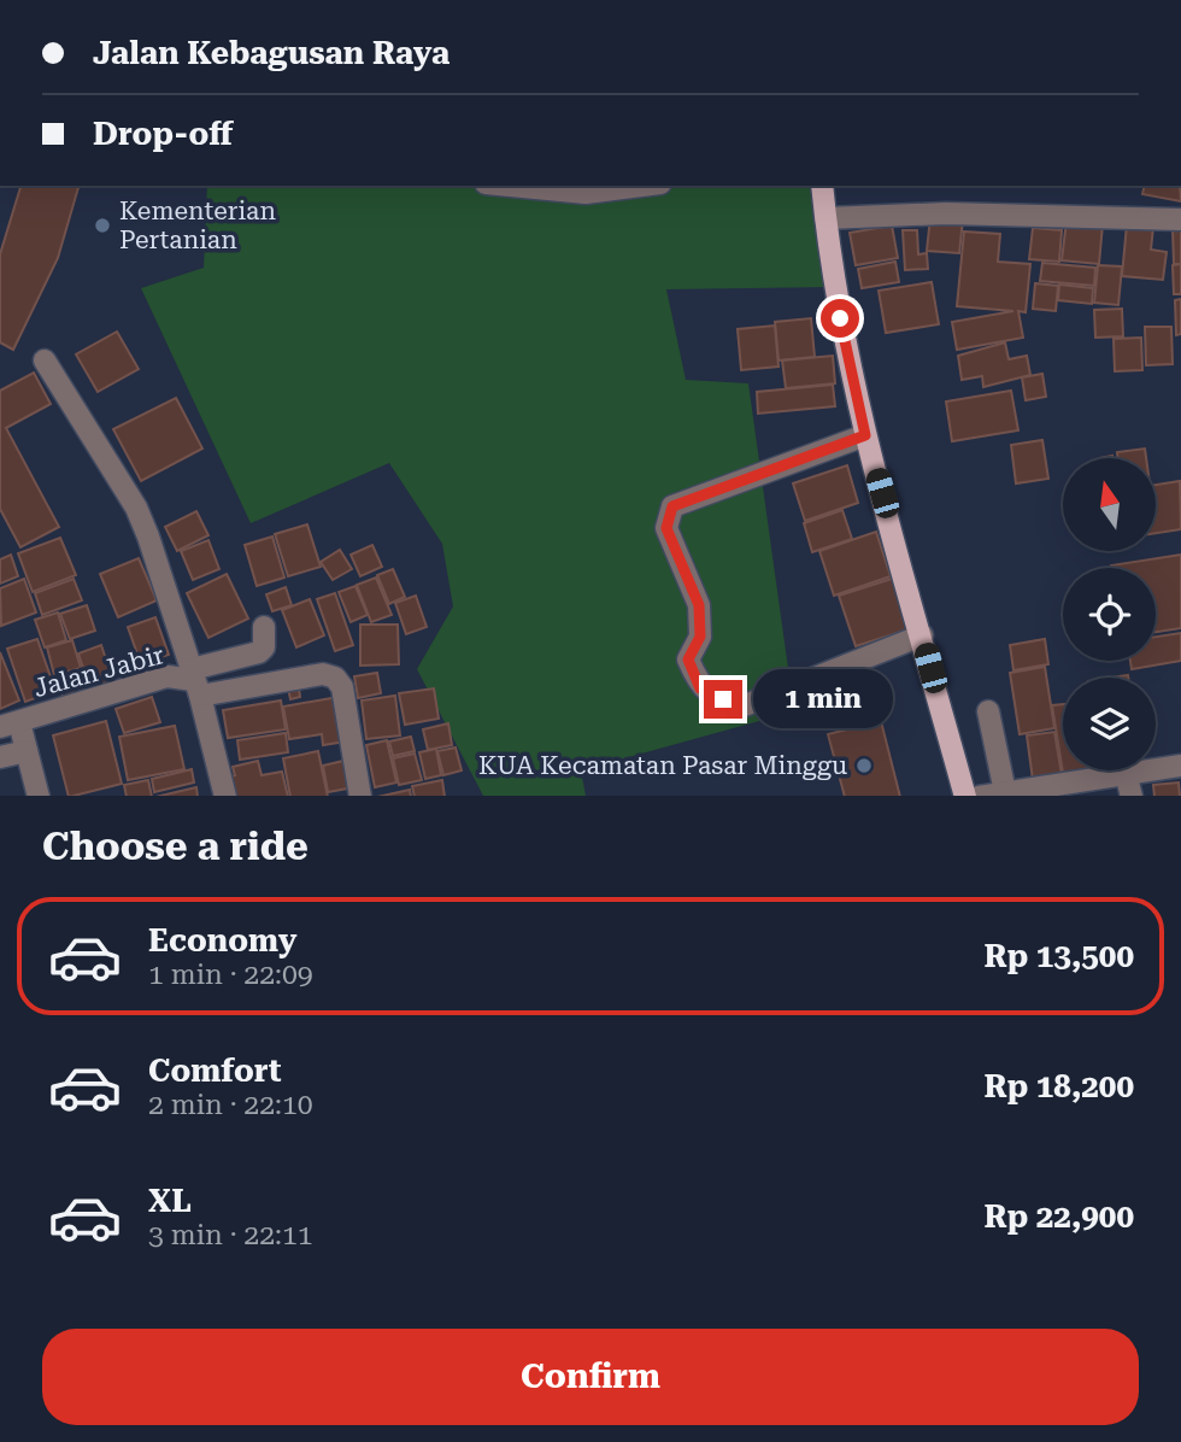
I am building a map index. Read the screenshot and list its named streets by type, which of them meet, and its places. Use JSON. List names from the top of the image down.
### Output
{
  "streets": {
    "street": ["Jalan Jabir"]
  },
  "places": ["Kementerian Pertanian", "KUA Kecamatan Pasar Minggu"],
  "north": "top",
  "page": {
    "banner": ["Jalan Kebagusan Raya", "Drop-off"],
    "bubble": "1 min",
    "heading": "Choose a ride",
    "list": [
      {
        "name": "Economy",
        "note": "1 min · 22:09",
        "value": "Rp 13,500"
      },
      {
        "name": "Comfort",
        "note": "2 min · 22:10",
        "value": "Rp 18,200"
      },
      {
        "name": "XL",
        "note": "3 min · 22:11",
        "value": "Rp 22,900"
      }
    ],
    "buttons": "Confirm"
  }
}
